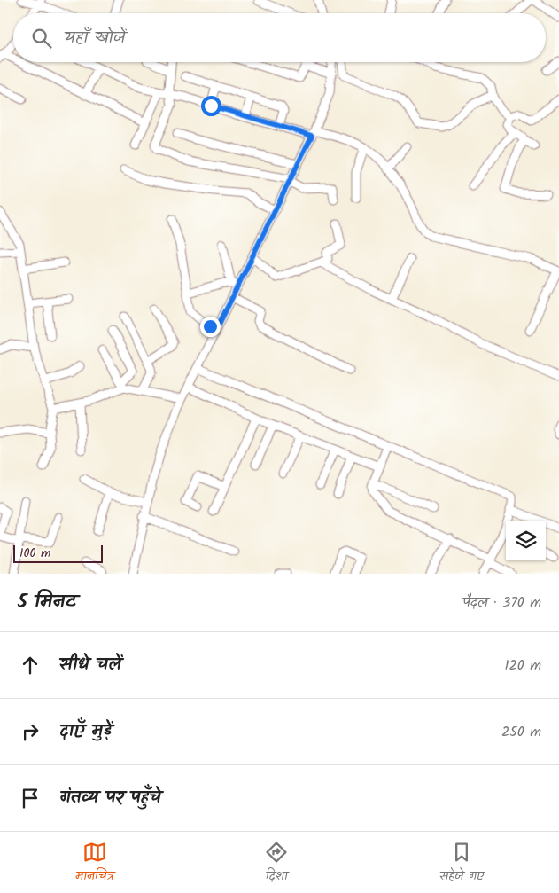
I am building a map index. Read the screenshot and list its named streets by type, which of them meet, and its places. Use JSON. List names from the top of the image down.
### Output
{
  "scale_bar": "100 m",
  "page": {
    "search": "यहाँ खोजें",
    "scale": "100 m",
    "heading": ["5 मिनट", "पैदल · 370 m"],
    "list": [
      ["सीधे चलें", "120 m"],
      ["दाएँ मुड़ें", "250 m"],
      "गंतव्य पर पहुँचे"
    ],
    "nav": ["मानचित्र", "दिशा", "सहेजे गए"]
  }
}
